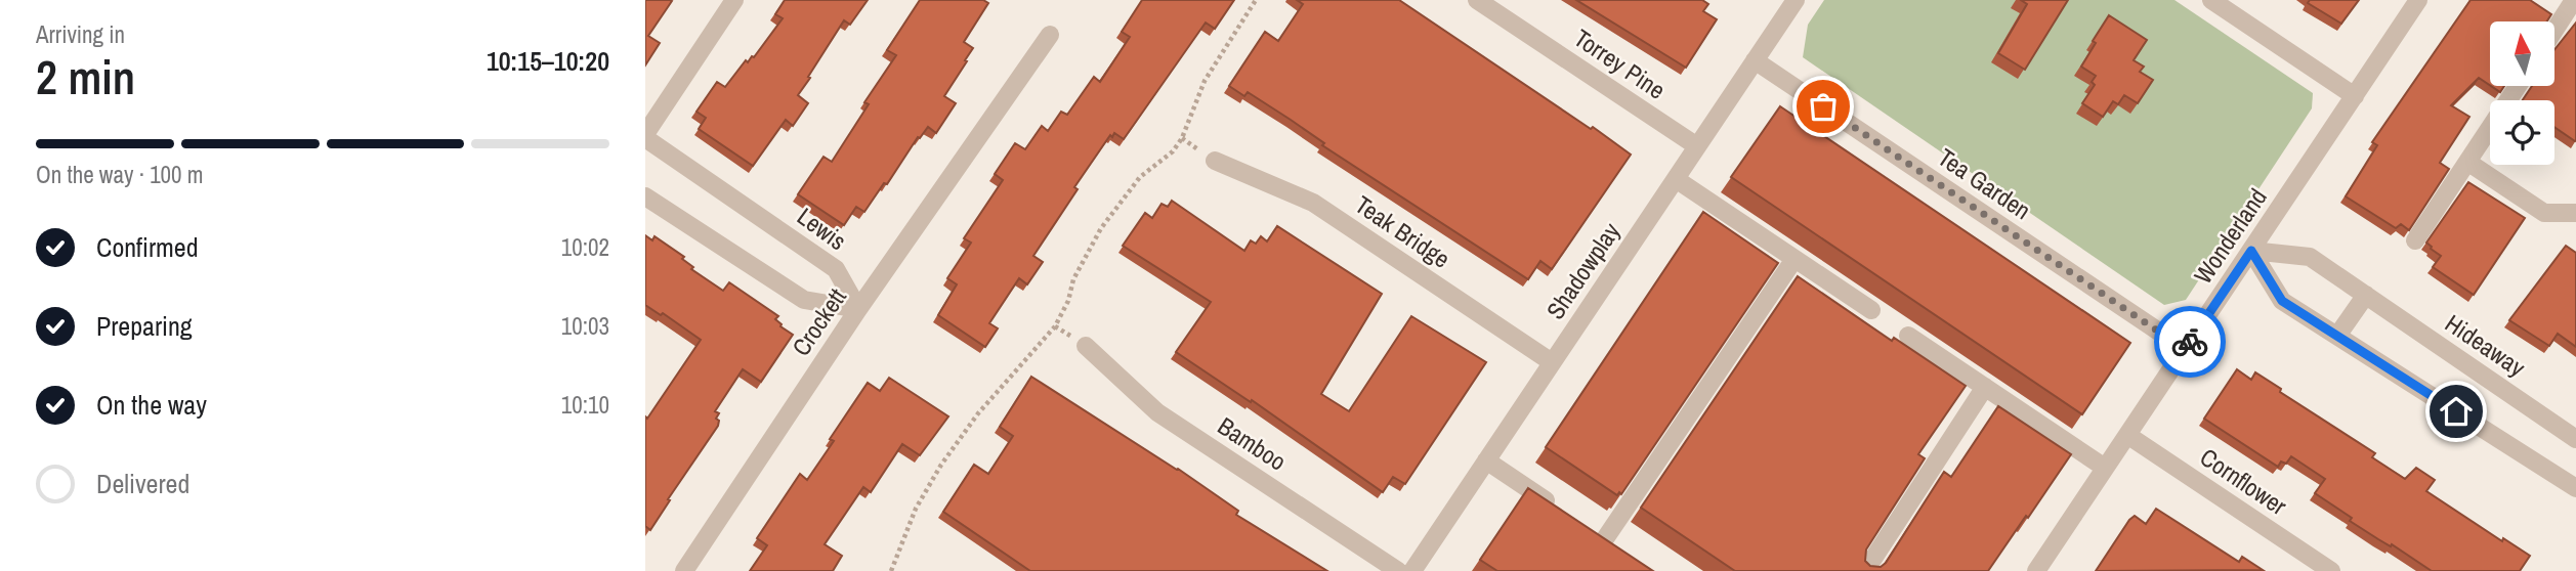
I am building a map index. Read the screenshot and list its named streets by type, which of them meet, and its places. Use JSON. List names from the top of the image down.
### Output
{
  "streets": {
    "street": [
      "Torrey Pine",
      "Tea Garden",
      "Lewis",
      "Teak Bridge",
      "Wonderland",
      "Shadowplay",
      "Crockett",
      "Hideaway",
      "Bamboo",
      "Cornflower"
    ]
  },
  "crossings": [
    ["Torrey Pine", "Shadowplay"],
    ["Tea Garden", "Wonderland"],
    ["Tea Garden", "Shadowplay"],
    ["Lewis", "Crockett"],
    ["Teak Bridge", "Shadowplay"],
    ["Wonderland", "Hideaway"],
    ["Wonderland", "Cornflower"]
  ],
  "north": "top",
  "page": {
    "heading": ["2 min", "Arriving in", "10:15–10:20"],
    "bar": "On the way · 100 m",
    "list": [
      ["Confirmed", "10:02"],
      ["Preparing", "10:03"],
      ["On the way", "10:10"],
      "Delivered"
    ]
  }
}
